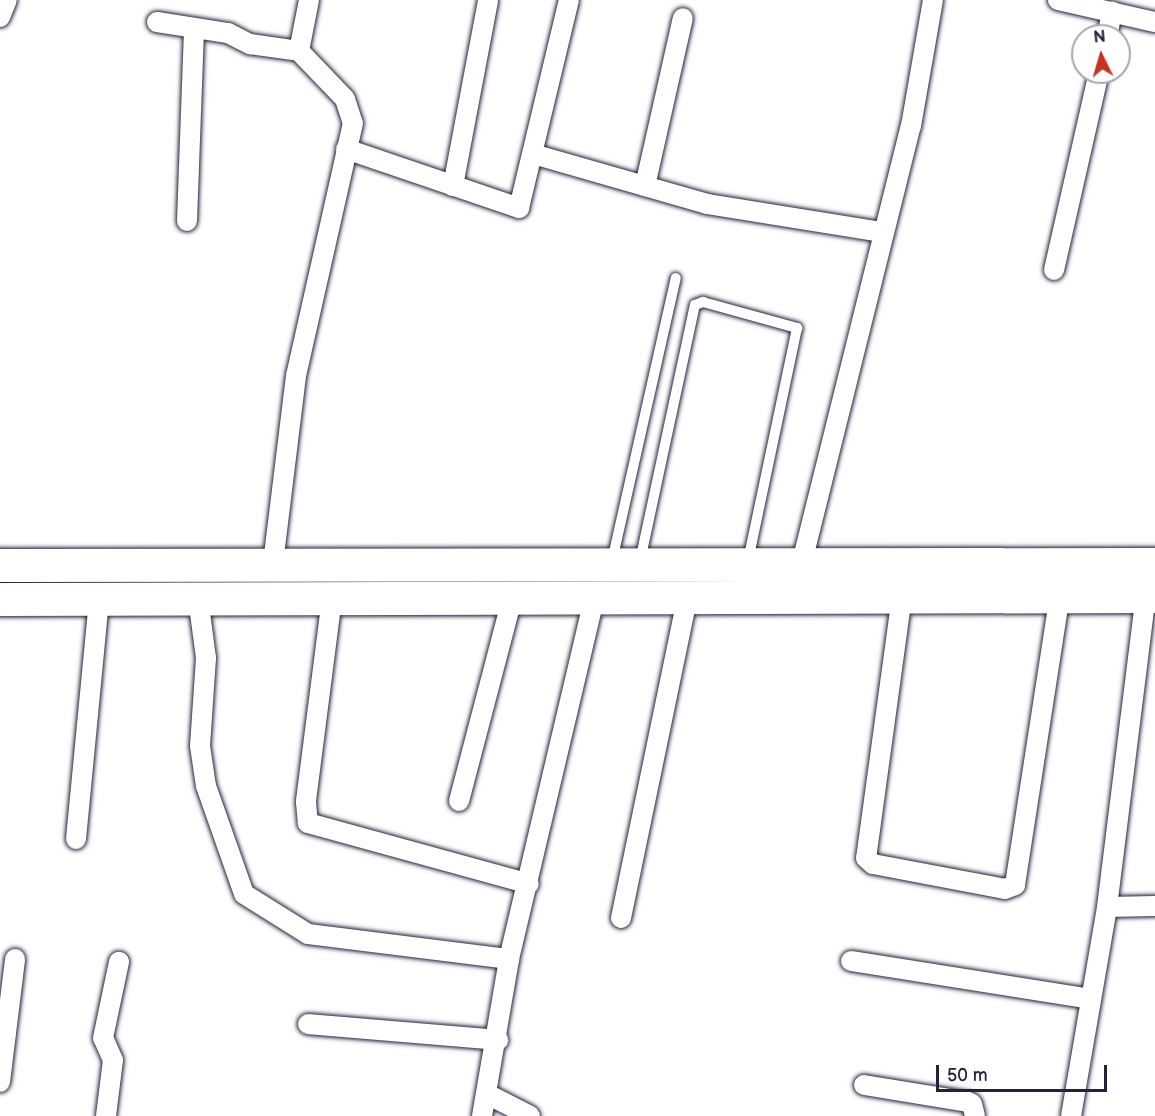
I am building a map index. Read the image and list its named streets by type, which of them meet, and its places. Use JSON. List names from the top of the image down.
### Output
{
  "scale_bar": "50 m",
  "north": "top"
}
